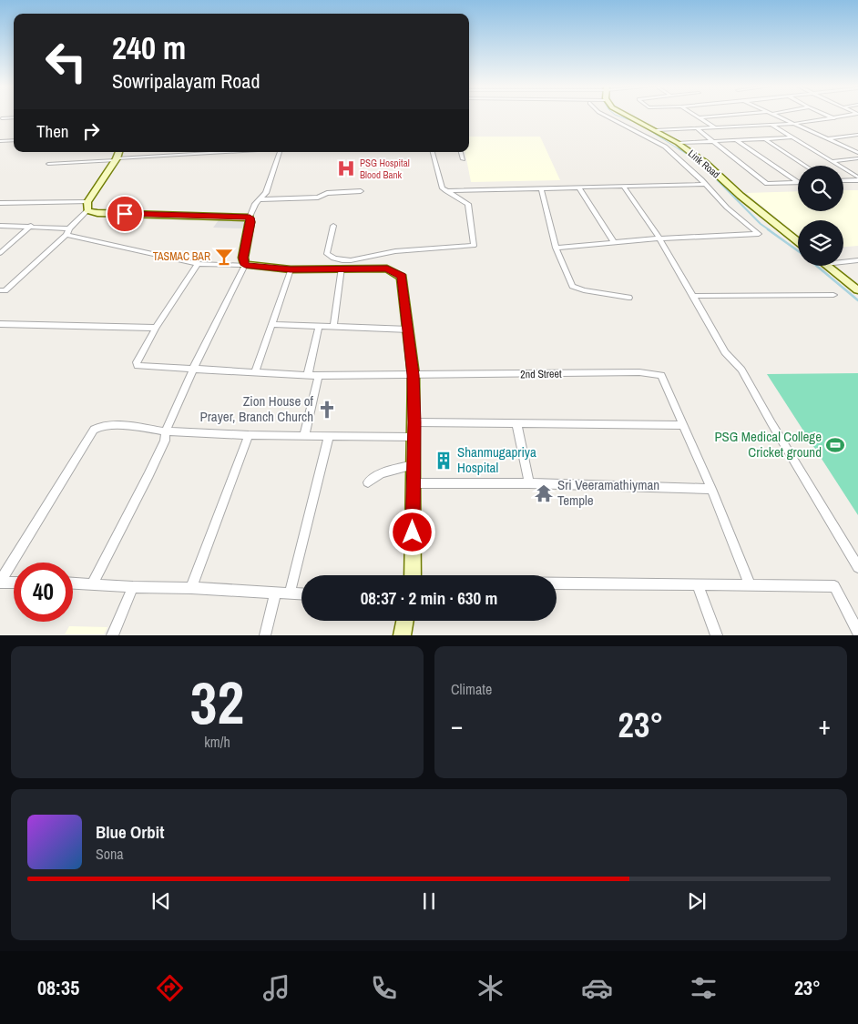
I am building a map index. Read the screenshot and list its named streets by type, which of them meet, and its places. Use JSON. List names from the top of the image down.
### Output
{
  "streets": {
    "street": ["Link Road", "2nd Street"]
  },
  "places": {
    "hospital": ["PSG Hospital Blood Bank"],
    "bar": ["TASMAC BAR"],
    "church": ["Zion House of Prayer, Branch Church"],
    "sports": ["PSG Medical College Cricket ground"],
    "building": ["Shanmugapriya Hospital"],
    "temple": ["Sri Veeramathiyman Temple"]
  },
  "page": {
    "turn": ["240 m", "Sowripalayam Road"],
    "then": "Then",
    "limit": "40",
    "trip": "08:37 · 2 min · 630 m",
    "tile": [
      ["32", "km/h"],
      "Climate"
    ],
    "heat": ["−", "23°", "+"],
    "song": ["Blue Orbit", "Sona"],
    "tabs": ["08:35", "23°"]
  }
}
